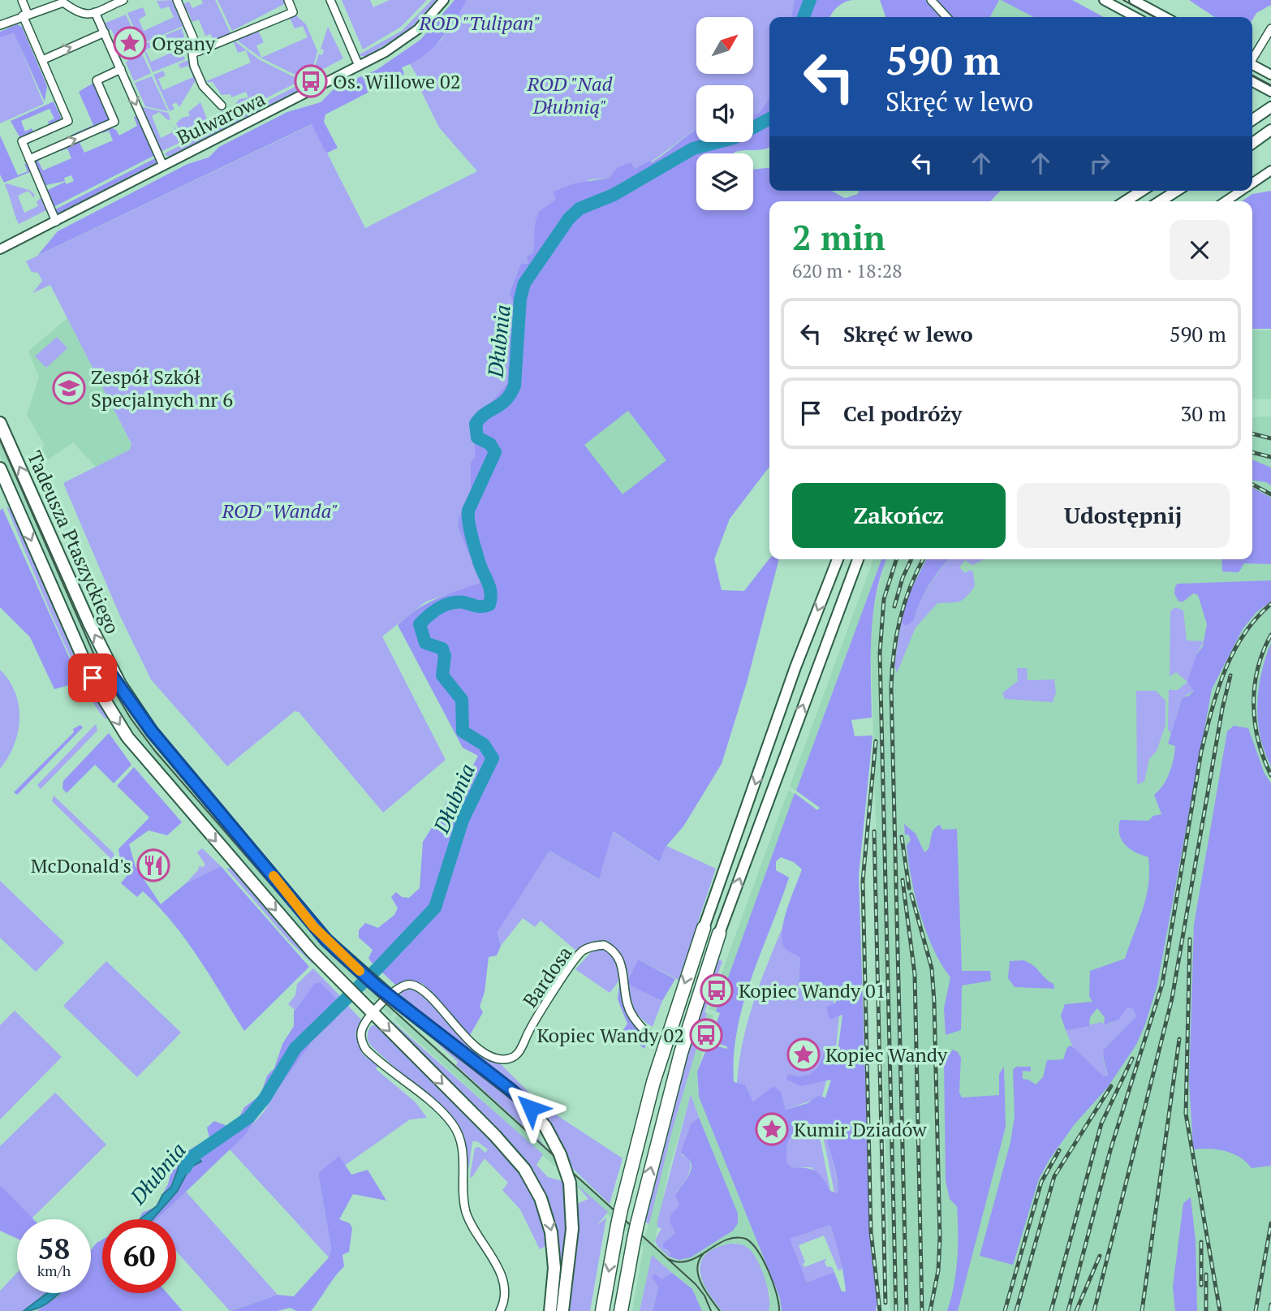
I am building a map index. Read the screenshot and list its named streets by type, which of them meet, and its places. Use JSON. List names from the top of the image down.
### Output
{
  "streets": {
    "main road": ["Tadeusza Ptaszyckiego"],
    "street": ["Bulwarowa", "Bardosa"]
  },
  "crossings": [
    ["Tadeusza Ptaszyckiego", "Bardosa"]
  ],
  "water": ["Dłubnia"],
  "parks": ["ROD \"Tulipan\"", "ROD \"Nad Dłubnią\"", "ROD \"Wanda\""],
  "places": {
    "place": ["Organy", "Kopiec Wandy", "Kumir Dziadów"],
    "bus stop": ["Os. Willowe 02", "Kopiec Wandy 01", "Kopiec Wandy 02"],
    "school or university": ["Zespół Szkół Specjalnych nr 6"],
    "restaurant": ["McDonald's"]
  },
  "north": "top right",
  "page": {
    "turn": ["590 m", "Skręć w lewo"],
    "heading": ["2 min", "620 m · 18:28"],
    "list": [
      {
        "name": "Skręć w lewo",
        "value": "590 m"
      },
      {
        "name": "Cel podróży",
        "value": "30 m"
      }
    ],
    "buttons": ["Zakończ", "Udostępnij"],
    "speed": "58 km/h",
    "limit": "60"
  }
}
